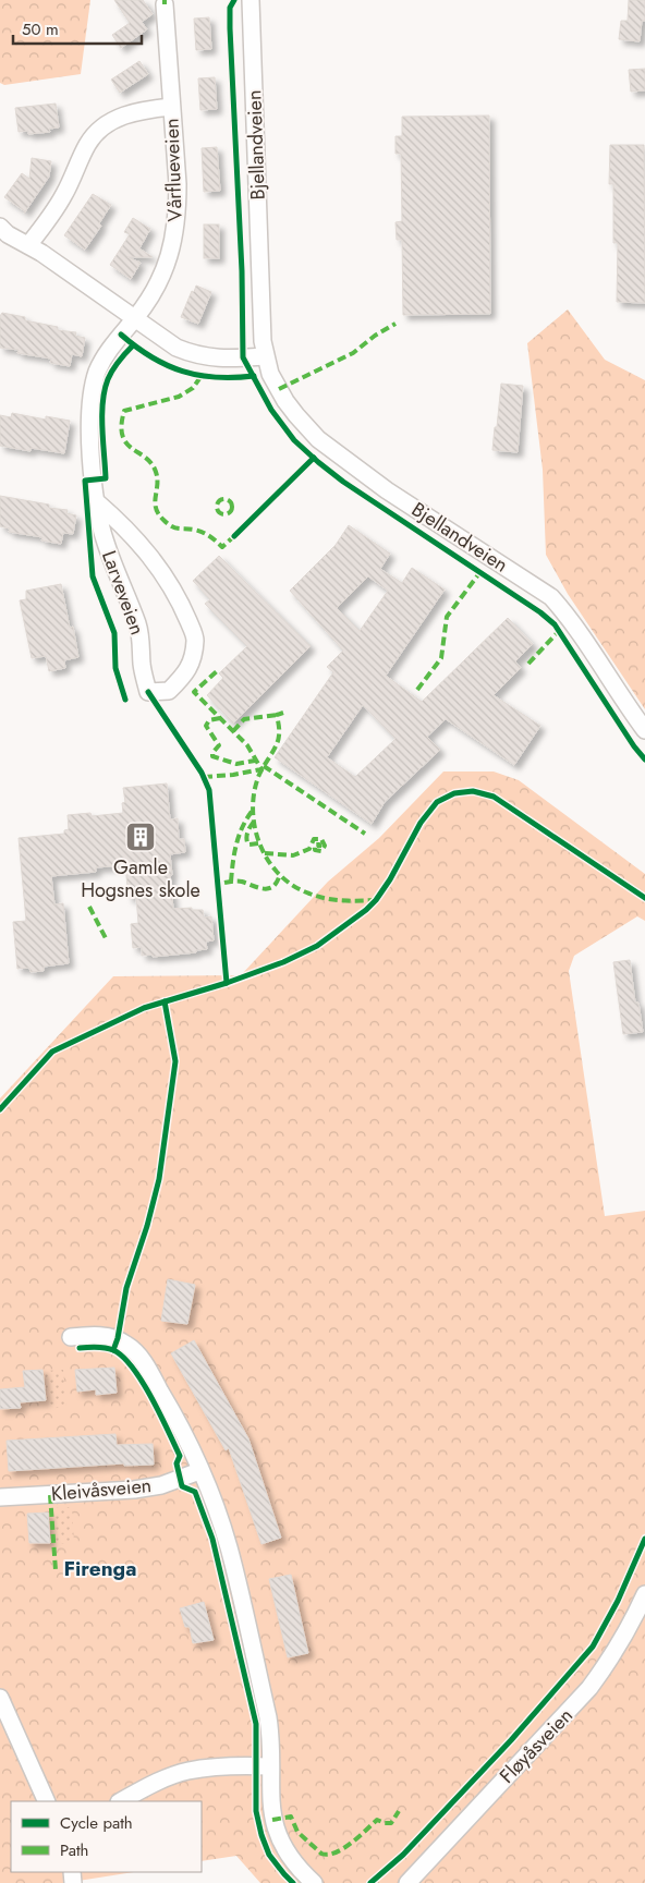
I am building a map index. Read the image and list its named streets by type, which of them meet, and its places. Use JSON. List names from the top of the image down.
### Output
{
  "streets": {
    "street": [
      "Bjellandveien",
      "Vårflueveien",
      "Larveveien",
      "Kleivåsveien",
      "Fløyåsveien"
    ]
  },
  "crossings": [
    ["Vårflueveien", "Larveveien"]
  ],
  "districts": ["Firenga"],
  "places": {
    "building": ["Gamle Hogsnes skole"]
  },
  "legend": ["Cycle path", "Path"],
  "scale_bar": "50 m"
}
